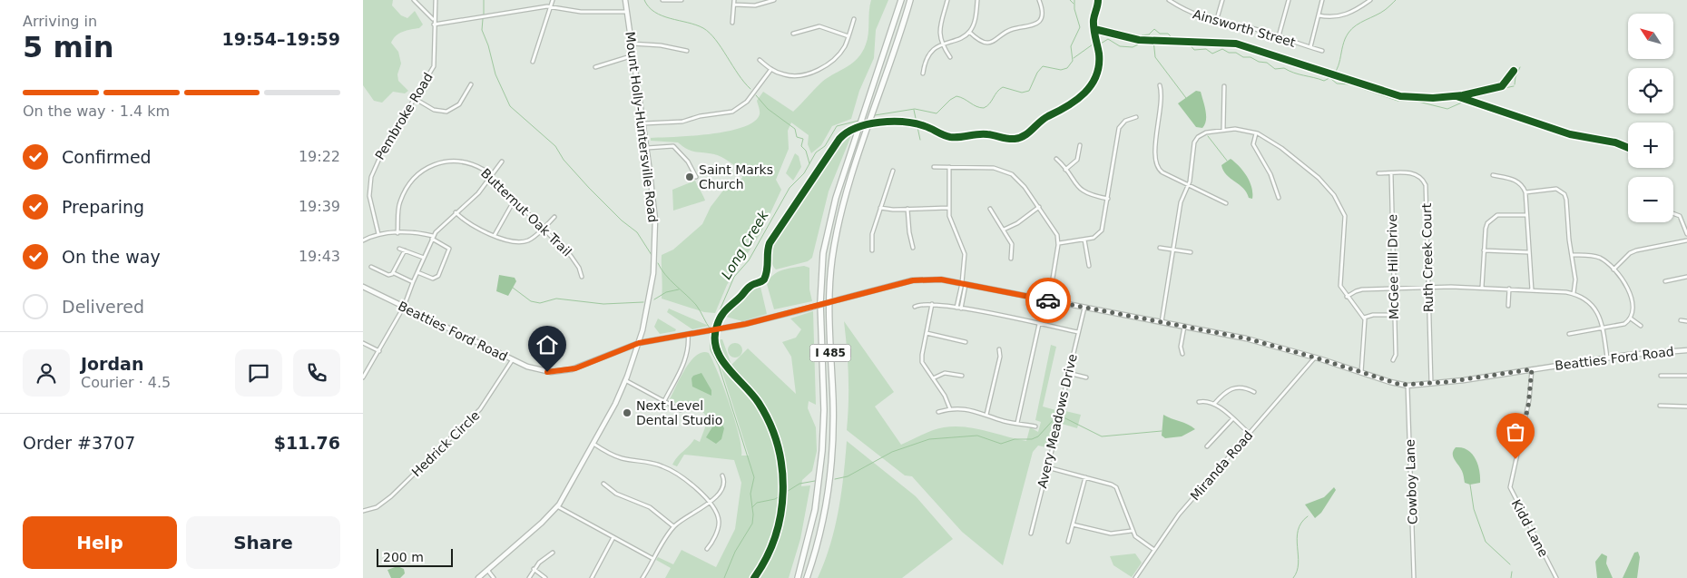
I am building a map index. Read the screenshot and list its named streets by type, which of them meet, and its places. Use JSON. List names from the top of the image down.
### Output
{
  "streets": {
    "highway": ["I 485"],
    "main road": ["Mount Holly-Huntersville Road", "Beatties Ford Road"],
    "street": [
      "Ainsworth Street",
      "Pembroke Road",
      "Butternut Oak Trail",
      "Ruth Creek Court",
      "McGee Hill Drive",
      "Avery Meadows Drive",
      "Hedrick Circle",
      "Miranda Road",
      "Cowboy Lane",
      "Kidd Lane"
    ]
  },
  "crossings": [
    ["Mount Holly-Huntersville Road", "Beatties Ford Road"],
    ["Ruth Creek Court", "McGee Hill Drive"],
    ["Ruth Creek Court", "Beatties Ford Road"],
    ["Beatties Ford Road", "Avery Meadows Drive"],
    ["Beatties Ford Road", "Hedrick Circle"],
    ["Beatties Ford Road", "Miranda Road"],
    ["Beatties Ford Road", "Cowboy Lane"],
    ["Beatties Ford Road", "Kidd Lane"]
  ],
  "water": ["Long Creek"],
  "places": ["Saint Marks Church", "Next Level Dental Studio"],
  "scale_bar": "200 m",
  "north": "top left",
  "page": {
    "heading": ["5 min", "Arriving in", "19:54–19:59"],
    "panel": [
      "Jordan",
      "Courier · 4.5",
      "Order #3707",
      "$11.76"
    ],
    "map_buttons": ["+", "−"],
    "bar": "On the way · 1.4 km",
    "list": [
      ["Confirmed", "19:22"],
      ["Preparing", "19:39"],
      ["On the way", "19:43"],
      "Delivered"
    ],
    "buttons": ["Help", "Share"],
    "scale": "200 m"
  }
}
